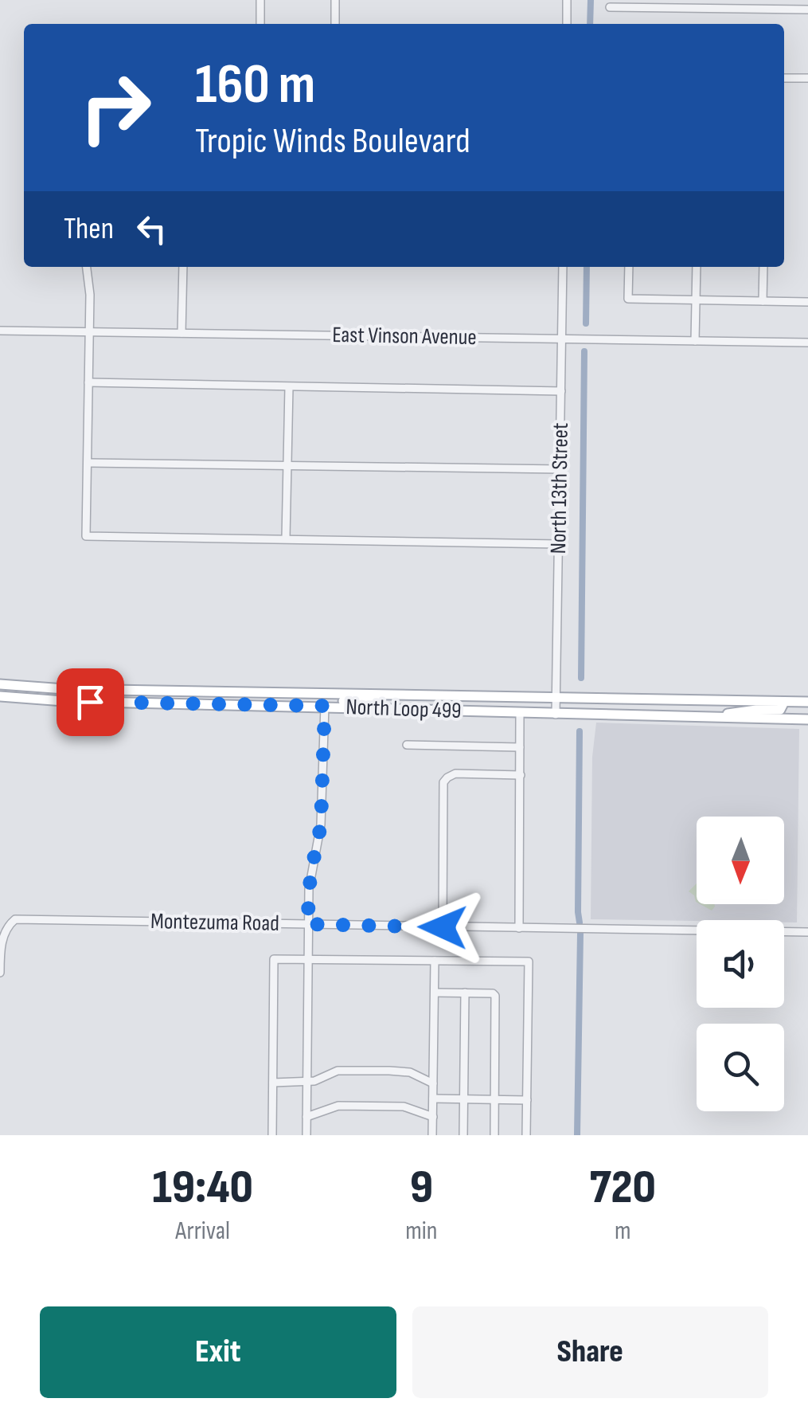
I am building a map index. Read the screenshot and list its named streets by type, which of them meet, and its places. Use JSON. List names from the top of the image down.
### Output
{
  "streets": {
    "main road": ["North Loop 499"],
    "street": ["East Vinson Avenue", "North 13th Street", "Montezuma Road"]
  },
  "crossings": [
    ["East Vinson Avenue", "North 13th Street"],
    ["North 13th Street", "North Loop 499"]
  ],
  "north": "bottom",
  "page": {
    "turn": ["160 m", "Tropic Winds Boulevard"],
    "then": "Then",
    "eta": [
      "19:40",
      "Arrival",
      "9",
      "min",
      "720",
      "m"
    ],
    "buttons": ["Exit", "Share"]
  }
}
